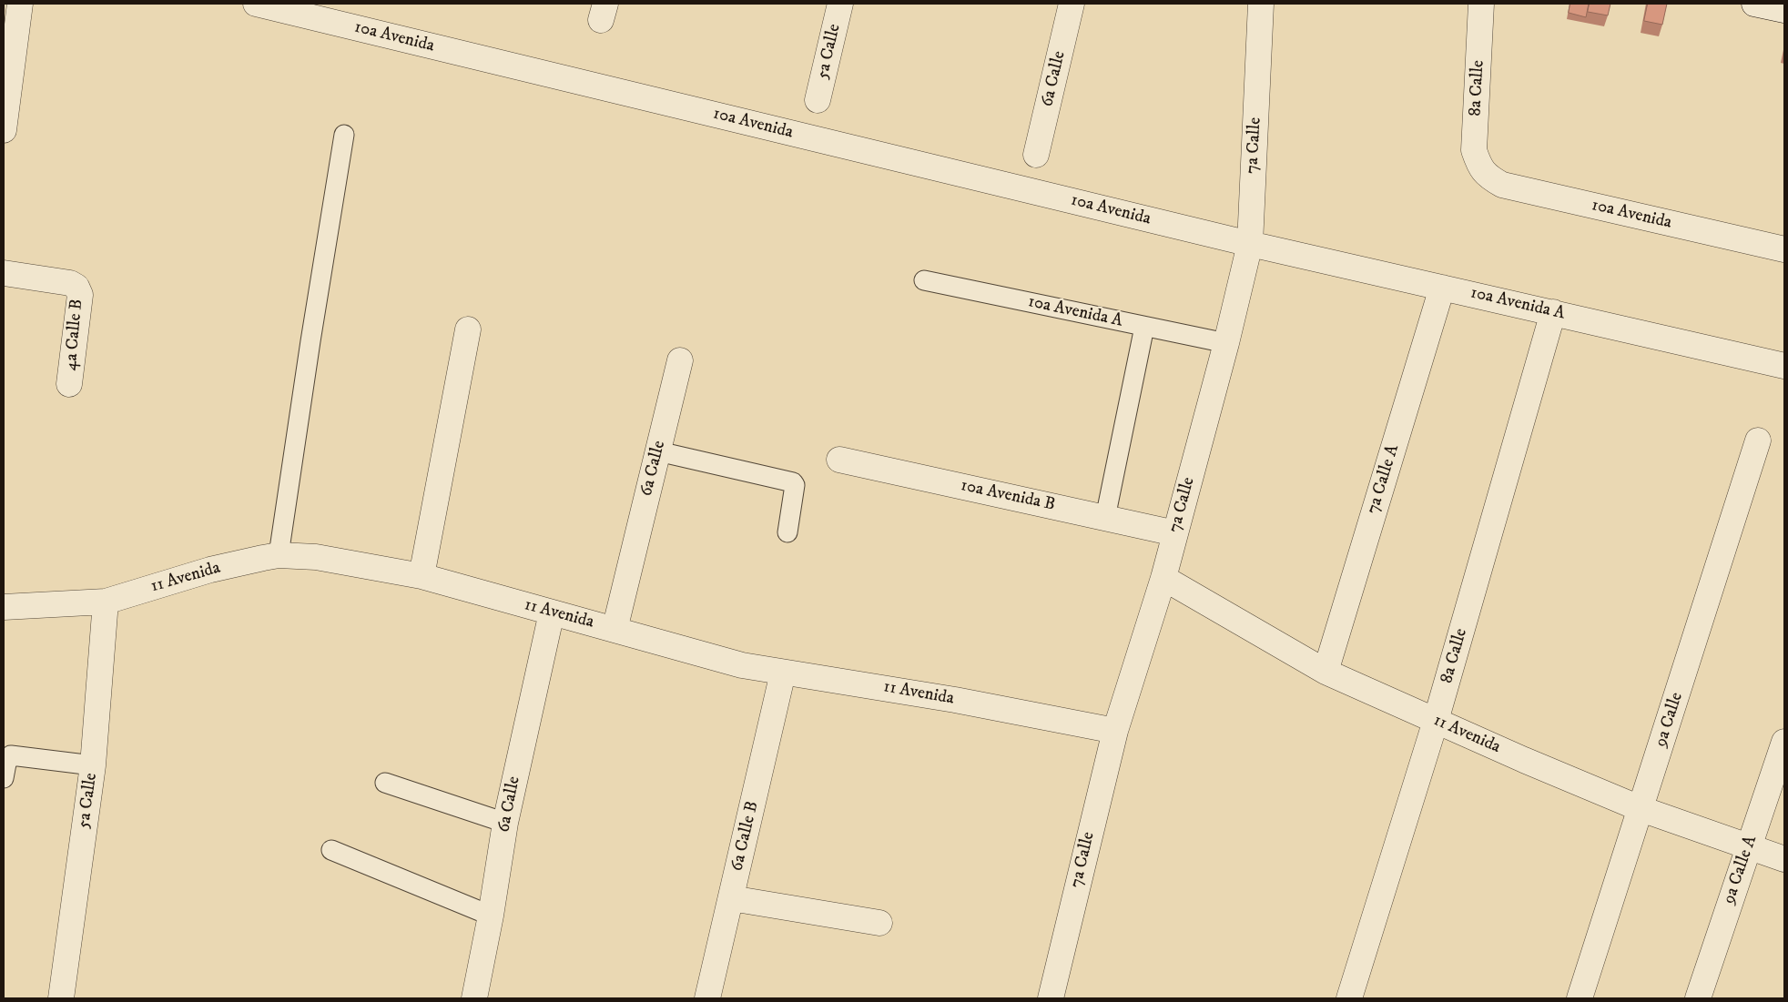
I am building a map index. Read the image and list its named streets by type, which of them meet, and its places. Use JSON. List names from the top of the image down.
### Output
{
  "streets": {
    "street": [
      "10a Avenida",
      "5a Calle",
      "6a Calle",
      "8a Calle",
      "7a Calle",
      "10a Avenida A",
      "4a Calle B",
      "7a Calle A",
      "10a Avenida B",
      "11 Avenida",
      "9a Calle",
      "6a Calle B",
      "9a Calle A"
    ]
  },
  "crossings": [
    ["10a Avenida", "8a Calle"],
    ["10a Avenida", "7a Calle"],
    ["10a Avenida", "10a Avenida A"],
    ["5a Calle", "11 Avenida"],
    ["6a Calle", "11 Avenida"],
    ["8a Calle", "10a Avenida A"],
    ["8a Calle", "11 Avenida"],
    ["7a Calle", "10a Avenida A"],
    ["7a Calle", "10a Avenida B"],
    ["7a Calle", "11 Avenida"],
    ["10a Avenida A", "7a Calle A"],
    ["7a Calle A", "11 Avenida"],
    ["11 Avenida", "9a Calle"],
    ["11 Avenida", "6a Calle B"],
    ["11 Avenida", "9a Calle A"]
  ]
}
